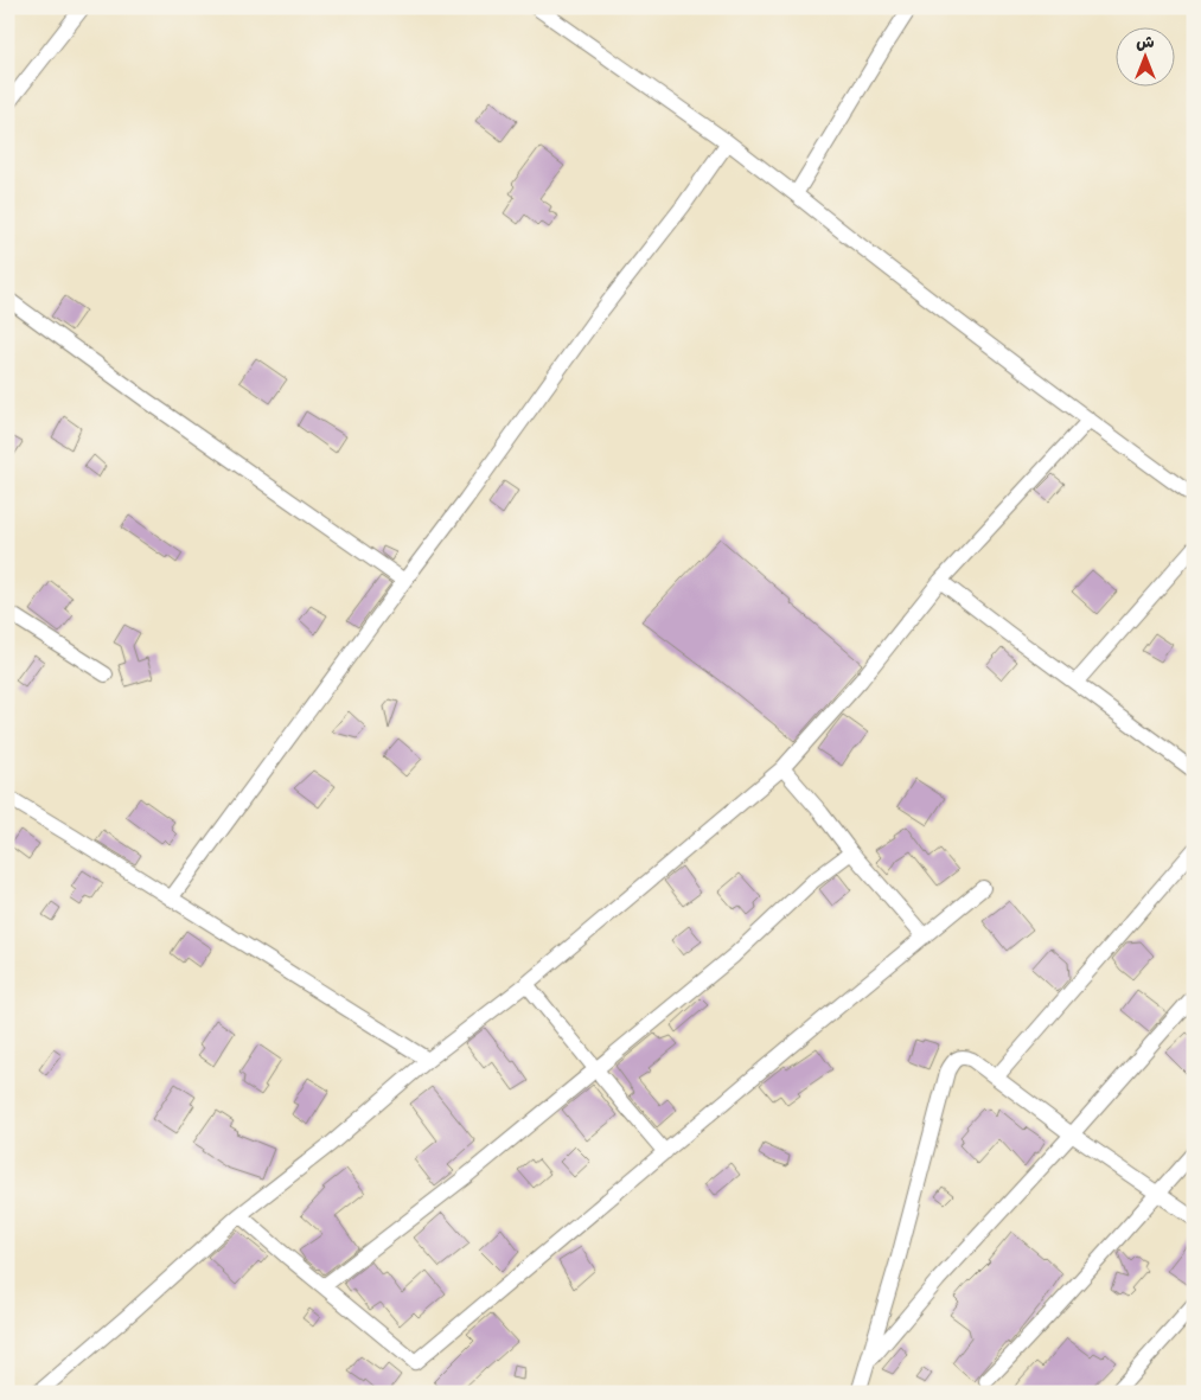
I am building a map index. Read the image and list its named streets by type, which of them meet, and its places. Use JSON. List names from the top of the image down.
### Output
{
  "north": "top"
}
